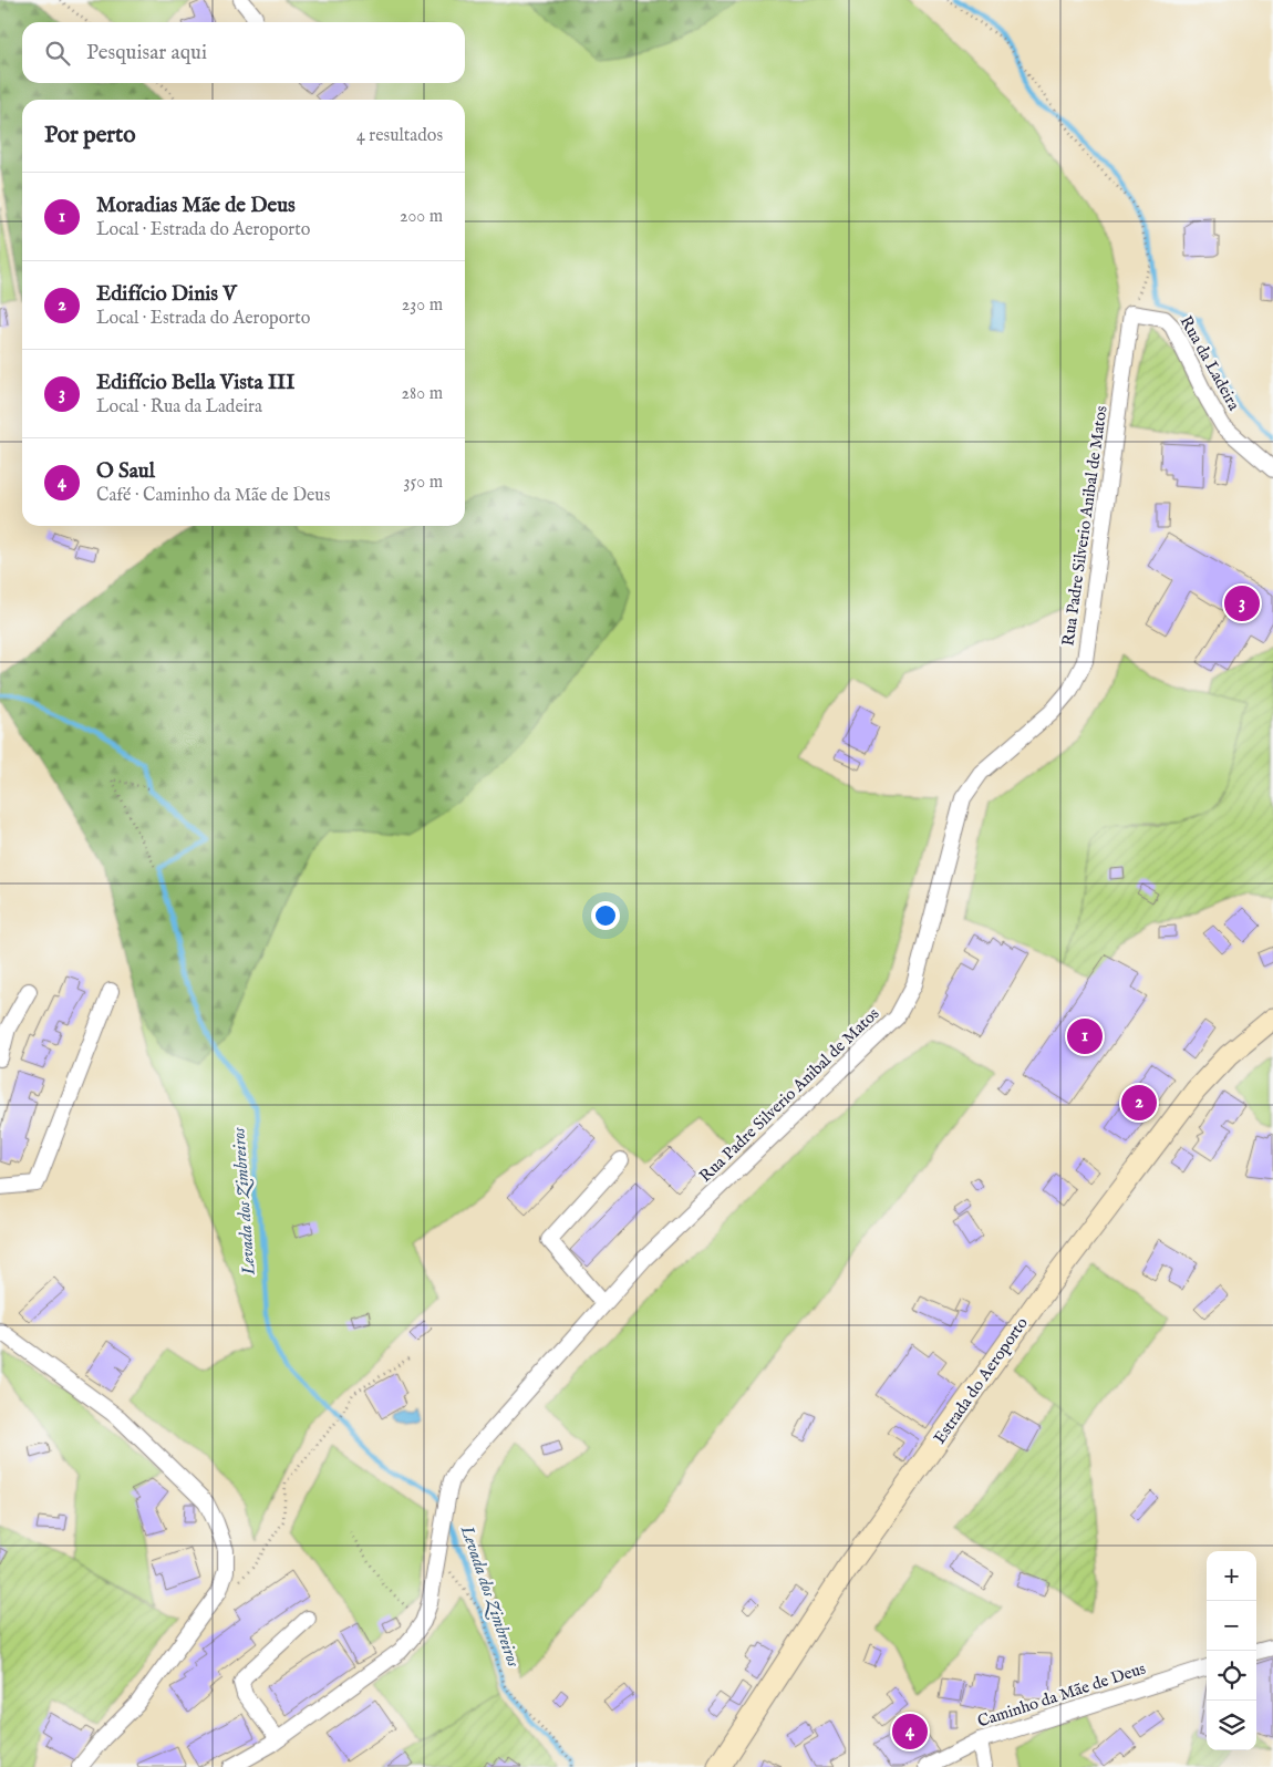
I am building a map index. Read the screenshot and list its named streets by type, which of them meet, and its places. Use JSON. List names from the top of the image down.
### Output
{
  "streets": {
    "main road": ["Estrada do Aeroporto"],
    "street": ["Rua da Ladeira", "Rua Padre Silverio Anibal de Matos", "Caminho da Mãe de Deus"]
  },
  "crossings": [
    ["Rua da Ladeira", "Rua Padre Silverio Anibal de Matos"]
  ],
  "water": ["Levada dos Zimbreiros"],
  "page": {
    "search": "Pesquisar aqui",
    "heading": ["Por perto", "4 resultados"],
    "list": [
      {
        "mark": "1",
        "name": "Moradias Mãe de Deus",
        "note": "Local · Estrada do Aeroporto",
        "value": "200 m"
      },
      {
        "mark": "2",
        "name": "Edifício Dinis V",
        "note": "Local · Estrada do Aeroporto",
        "value": "230 m"
      },
      {
        "mark": "3",
        "name": "Edifício Bella Vista III",
        "note": "Local · Rua da Ladeira",
        "value": "280 m"
      },
      {
        "mark": "4",
        "name": "O Saul",
        "note": "Café · Caminho da Mãe de Deus",
        "value": "350 m"
      }
    ],
    "pins": [
      "3",
      "1",
      "2",
      "4"
    ],
    "map_buttons": ["+", "−"]
  }
}
